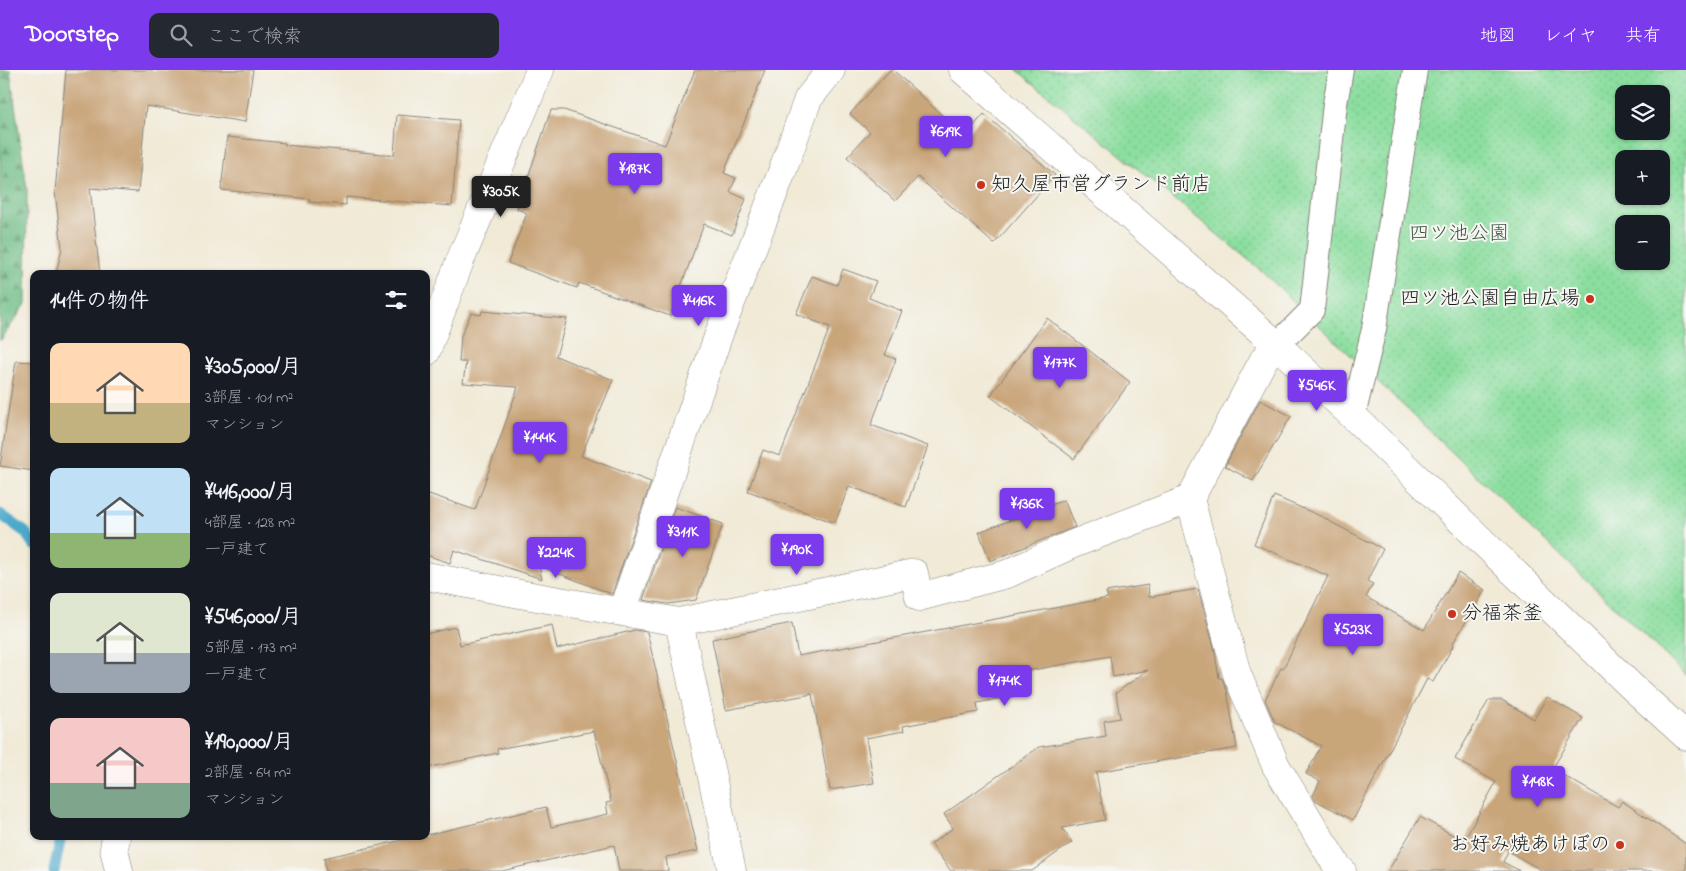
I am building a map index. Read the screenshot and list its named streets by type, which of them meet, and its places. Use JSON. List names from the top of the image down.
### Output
{
  "parks": ["四ツ池公園"],
  "places": [
    "知久屋市営グランド前店",
    "四ツ池公園自由広場",
    "分福茶釜",
    "お好み焼あけぼの"
  ],
  "page": {
    "header": "Doorstep",
    "search": "ここで検索",
    "nav": ["地図", "レイヤ", "共有"],
    "map_buttons": ["+", "−"],
    "price": [
      "¥619K",
      "¥187K",
      "¥305K",
      "¥416K",
      "¥177K",
      "¥546K",
      "¥144K",
      "¥136K",
      "¥311K",
      "¥190K",
      "¥224K",
      "¥523K",
      "¥174K",
      "¥148K"
    ],
    "heading": "14件の物件",
    "list": [
      {
        "name": "¥305,000/月",
        "note": "3部屋 · 101 m² · マンション"
      },
      {
        "name": "¥416,000/月",
        "note": "4部屋 · 128 m² · 一戸建て"
      },
      {
        "name": "¥546,000/月",
        "note": "5部屋 · 173 m² · 一戸建て"
      },
      {
        "name": "¥190,000/月",
        "note": "2部屋 · 64 m² · マンション"
      }
    ]
  }
}
